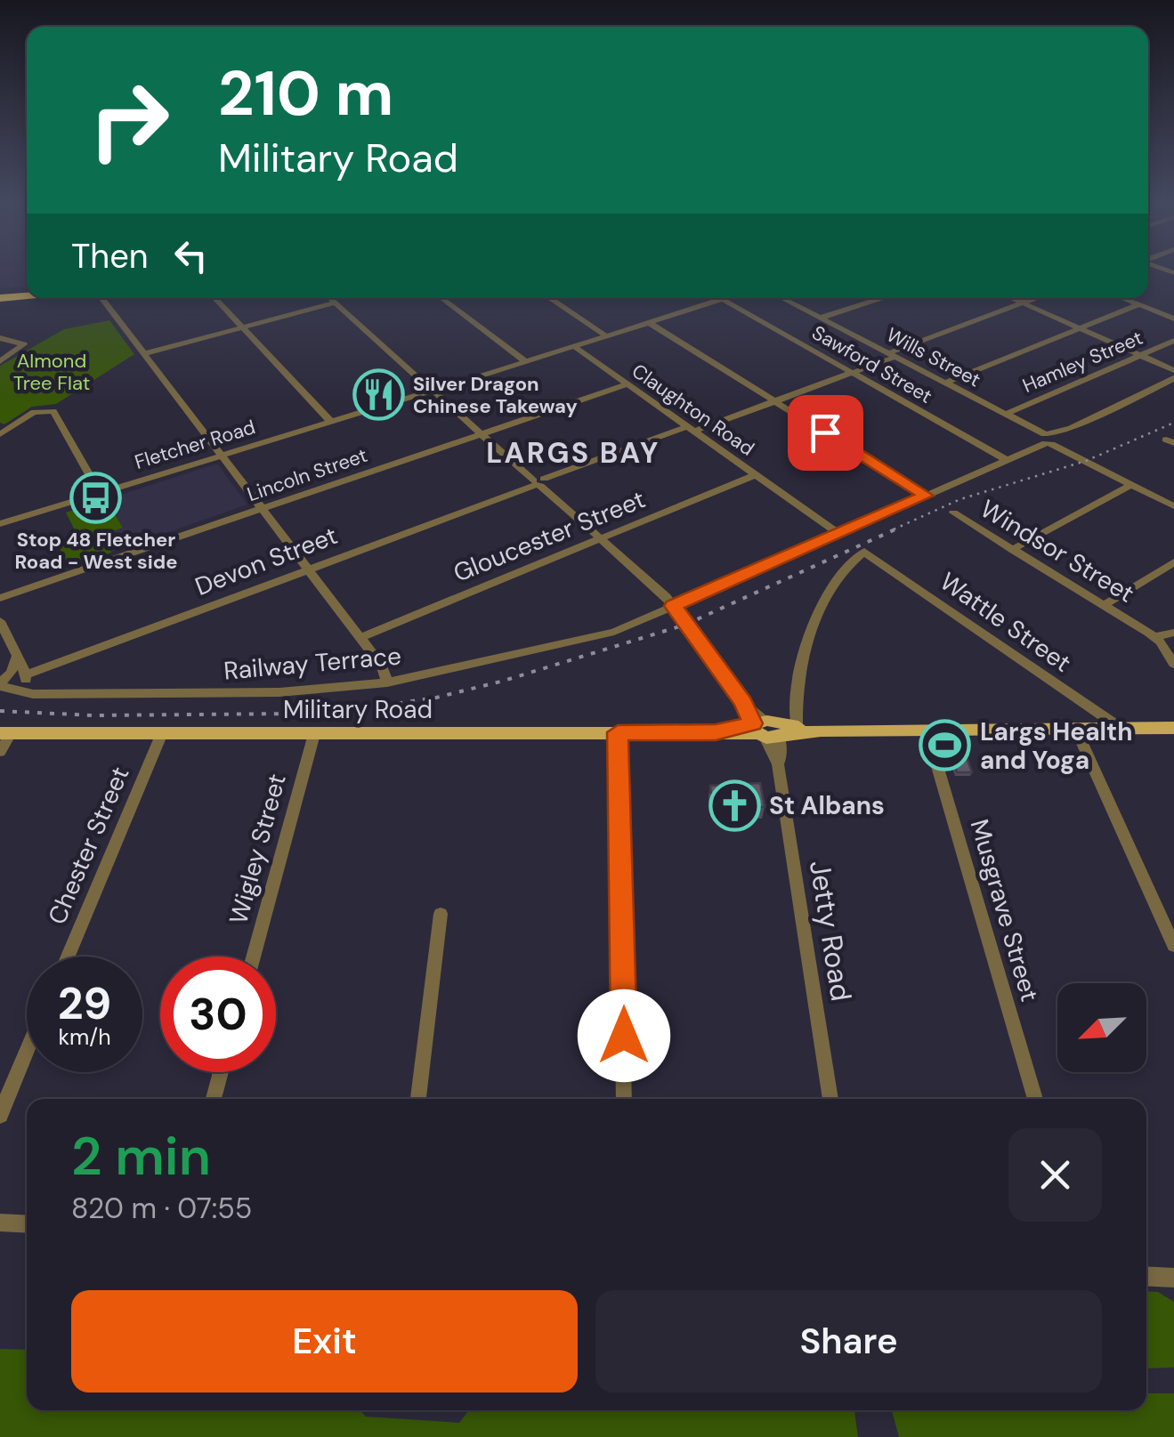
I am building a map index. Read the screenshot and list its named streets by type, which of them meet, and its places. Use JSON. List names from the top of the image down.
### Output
{
  "streets": {
    "main road": ["Military Road"],
    "street": [
      "Wills Street",
      "Hamley Street",
      "Sawford Street",
      "Claughton Road",
      "Fletcher Road",
      "Lincoln Street",
      "Gloucester Street",
      "Windsor Street",
      "Devon Street",
      "Wattle Street",
      "Railway Terrace",
      "Chester Street",
      "Wigley Street",
      "Musgrave Street",
      "Jetty Road"
    ]
  },
  "crossings": [
    ["Wills Street", "Hamley Street"],
    ["Wills Street", "Devon Street"],
    ["Wills Street", "Railway Terrace"],
    ["Sawford Street", "Fletcher Road"],
    ["Sawford Street", "Devon Street"],
    ["Sawford Street", "Railway Terrace"],
    ["Claughton Road", "Fletcher Road"],
    ["Claughton Road", "Lincoln Street"],
    ["Claughton Road", "Gloucester Street"],
    ["Claughton Road", "Devon Street"],
    ["Claughton Road", "Railway Terrace"],
    ["Fletcher Road", "Jetty Road"],
    ["Lincoln Street", "Jetty Road"],
    ["Gloucester Street", "Jetty Road"],
    ["Devon Street", "Jetty Road"],
    ["Wattle Street", "Military Road"],
    ["Wattle Street", "Jetty Road"],
    ["Railway Terrace", "Jetty Road"],
    ["Military Road", "Chester Street"],
    ["Military Road", "Wigley Street"],
    ["Military Road", "Musgrave Street"],
    ["Military Road", "Jetty Road"]
  ],
  "districts": ["LARGS BAY"],
  "parks": ["Almond Tree Flat"],
  "places": {
    "restaurant": ["Silver Dragon Chinese Takeway"],
    "bus stop": ["Stop 48 Fletcher Road - West side"],
    "sports": ["Largs Health and Yoga"],
    "church": ["St Albans"]
  },
  "north": "bottom left",
  "page": {
    "turn": ["210 m", "Military Road"],
    "then": "Then",
    "speed": "29 km/h",
    "limit": "30",
    "heading": ["2 min", "820 m · 07:55"],
    "buttons": ["Exit", "Share"]
  }
}
